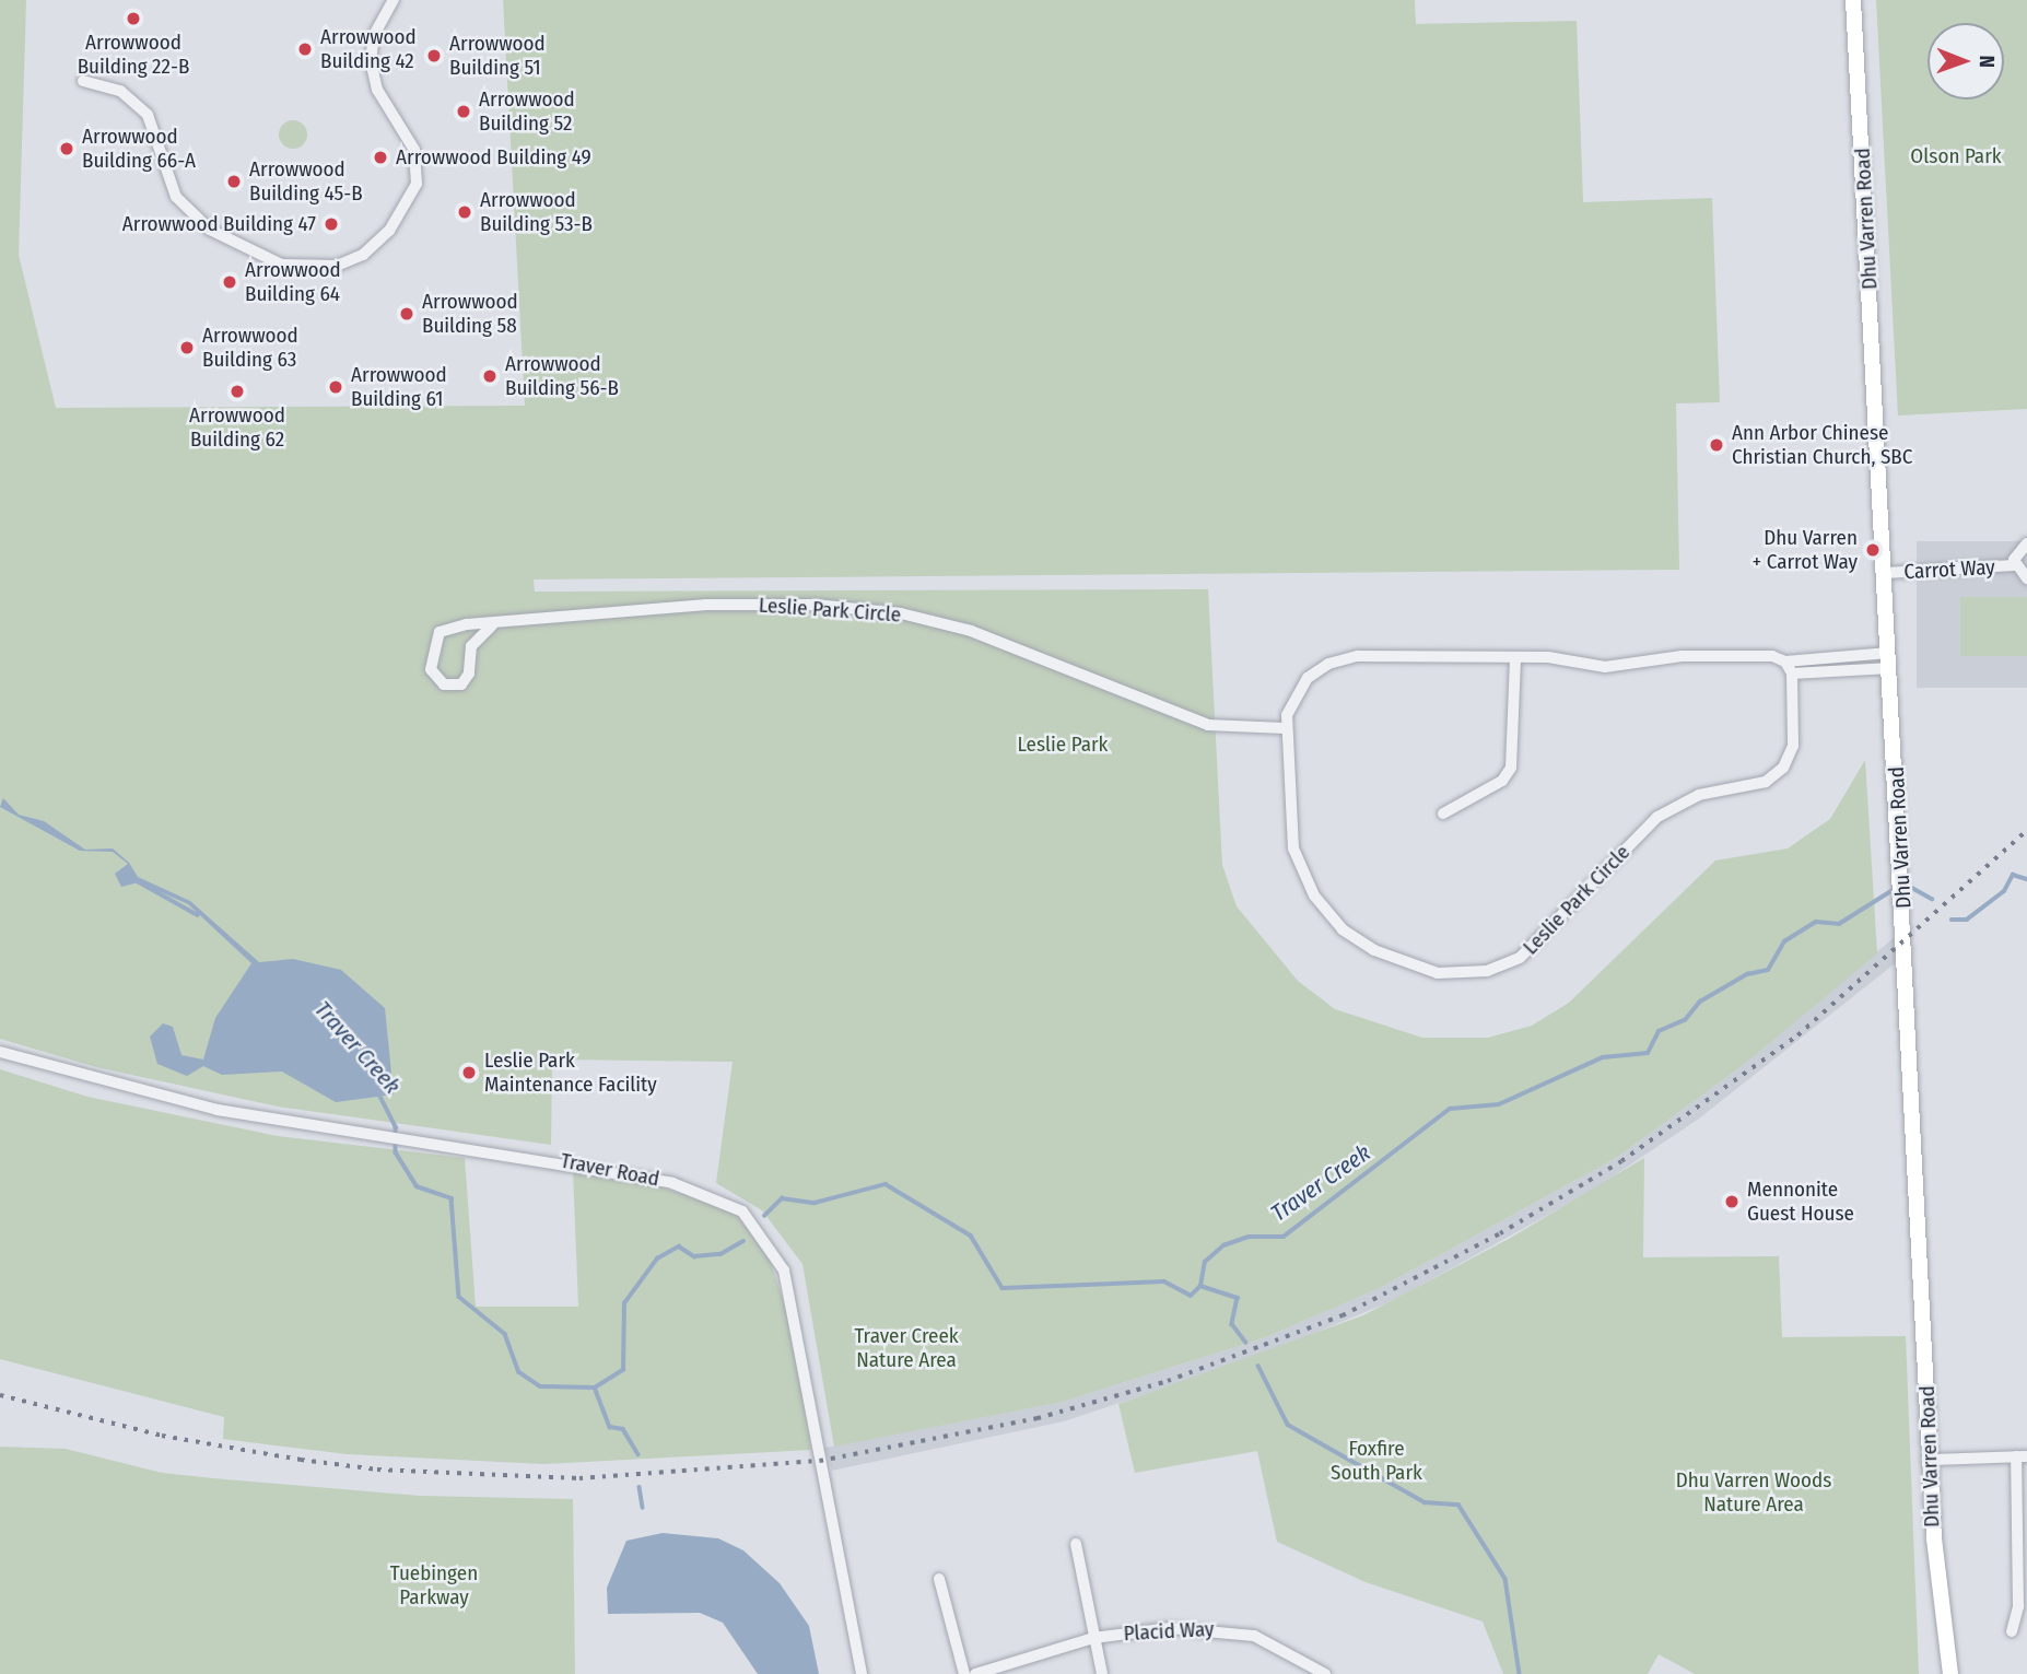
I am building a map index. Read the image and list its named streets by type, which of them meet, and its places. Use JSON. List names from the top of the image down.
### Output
{
  "streets": {
    "main road": ["Dhu Varren Road"],
    "street": [
      "Carrot Way",
      "Leslie Park Circle",
      "Traver Road",
      "Placid Way"
    ]
  },
  "crossings": [
    ["Dhu Varren Road", "Carrot Way"],
    ["Dhu Varren Road", "Leslie Park Circle"]
  ],
  "water": ["Traver Creek"],
  "parks": [
    "Olson Park",
    "Leslie Park",
    "Traver Creek Nature Area",
    "Foxfire South Park",
    "Dhu Varren Woods Nature Area",
    "Tuebingen Parkway"
  ],
  "places": [
    "Arrowwood Building 22-B",
    "Arrowwood Building 42",
    "Arrowwood Building 51",
    "Arrowwood Building 52",
    "Arrowwood Building 66-A",
    "Arrowwood Building 49",
    "Arrowwood Building 45-B",
    "Arrowwood Building 53-B",
    "Arrowwood Building 47",
    "Arrowwood Building 64",
    "Arrowwood Building 58",
    "Arrowwood Building 63",
    "Arrowwood Building 56-B",
    "Arrowwood Building 61",
    "Arrowwood Building 62",
    "Ann Arbor Chinese Christian Church, SBC",
    "Dhu Varren + Carrot Way",
    "Leslie Park Maintenance Facility",
    "Mennonite Guest House"
  ],
  "north": "right"
}
